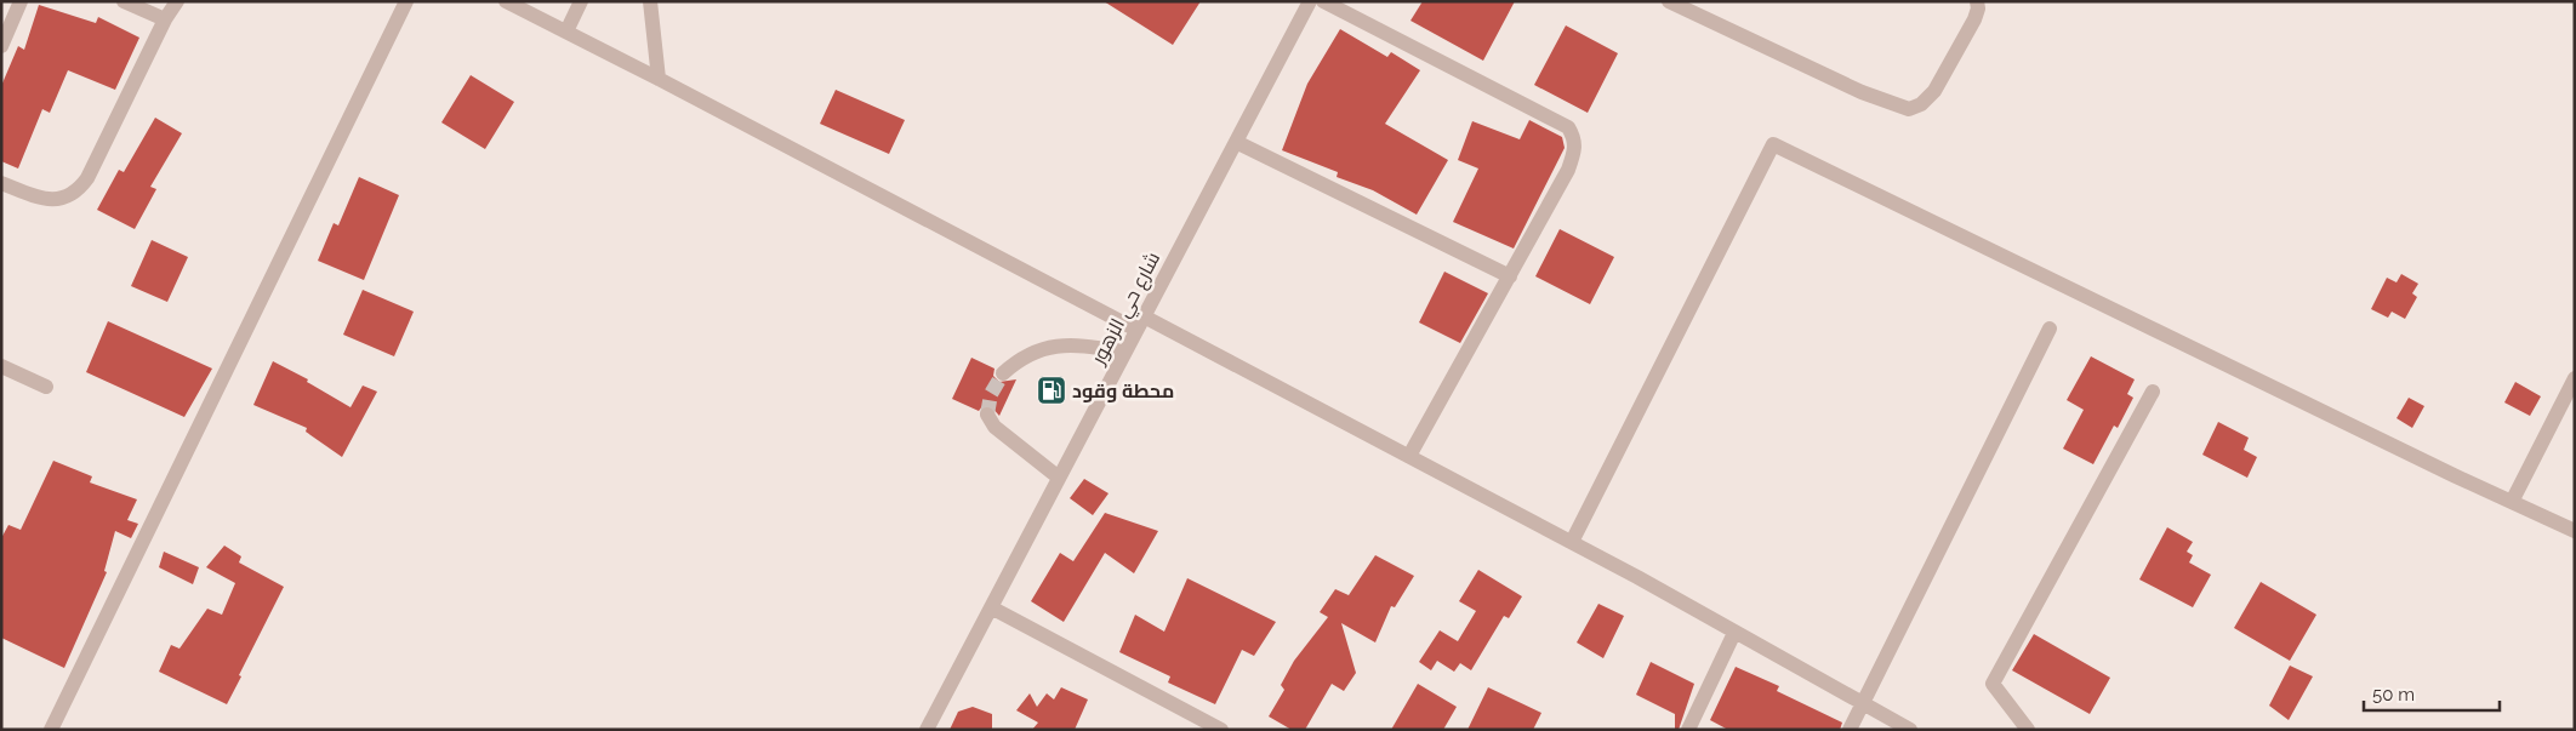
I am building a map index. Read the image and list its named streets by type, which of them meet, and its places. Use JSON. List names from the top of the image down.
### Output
{
  "streets": {
    "street": ["شارع حي الزهور"]
  },
  "places": {
    "fuel station": ["محطة وقود"]
  },
  "scale_bar": "50 m"
}
